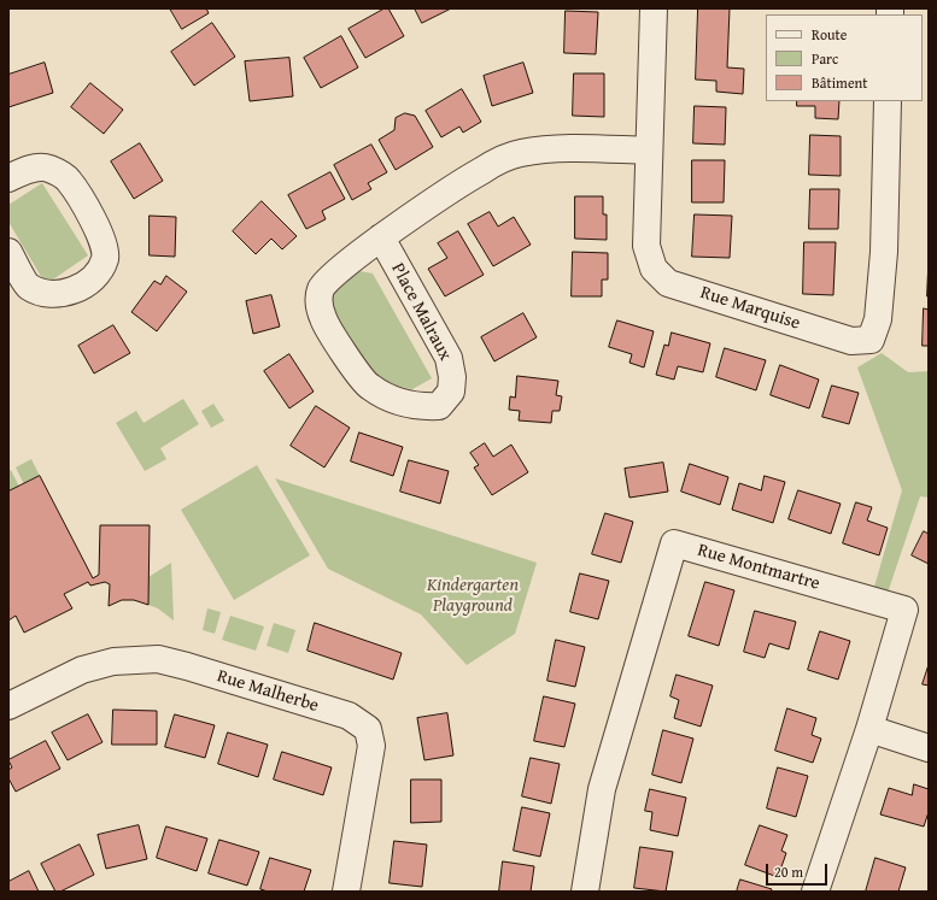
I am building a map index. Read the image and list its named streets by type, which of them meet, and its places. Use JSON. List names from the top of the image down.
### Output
{
  "streets": {
    "street": [
      "Rue Marquise",
      "Place Malraux",
      "Rue Montmartre",
      "Rue Malherbe"
    ]
  },
  "crossings": [
    ["Rue Marquise", "Place Malraux"]
  ],
  "parks": ["Kindergarten Playground"],
  "legend": ["Route", "Parc", "Bâtiment"],
  "scale_bar": "20 m"
}
